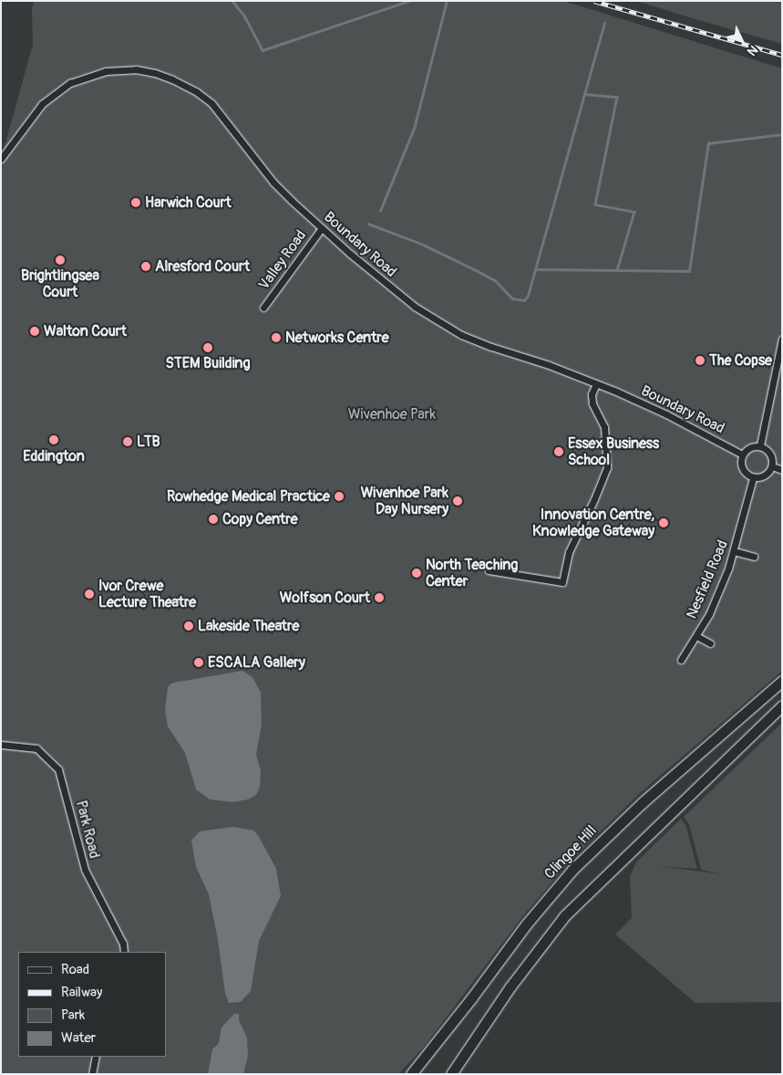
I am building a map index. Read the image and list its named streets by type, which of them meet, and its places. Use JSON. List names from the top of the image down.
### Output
{
  "streets": {
    "main road": ["Clingoe Hill"],
    "street": [
      "Boundary Road",
      "Valley Road",
      "Nesfield Road",
      "Park Road"
    ]
  },
  "crossings": [
    ["Boundary Road", "Valley Road"],
    ["Boundary Road", "Nesfield Road"]
  ],
  "parks": ["Wivenhoe Park"],
  "places": [
    "Harwich Court",
    "Brightlingsea Court",
    "Alresford Court",
    "Walton Court",
    "Networks Centre",
    "STEM Building",
    "The Copse",
    "Eddington",
    "LTB",
    "Essex Business School",
    "Rowhedge Medical Practice",
    "Wivenhoe Park Day Nursery",
    "Copy Centre",
    "Innovation Centre, Knowledge Gateway",
    "North Teaching Center",
    "Ivor Crewe Lecture Theatre",
    "Wolfson Court",
    "Lakeside Theatre",
    "ESCALA Gallery"
  ],
  "legend": [
    "Road",
    "Railway",
    "Park",
    "Water"
  ],
  "north": "bottom right"
}
